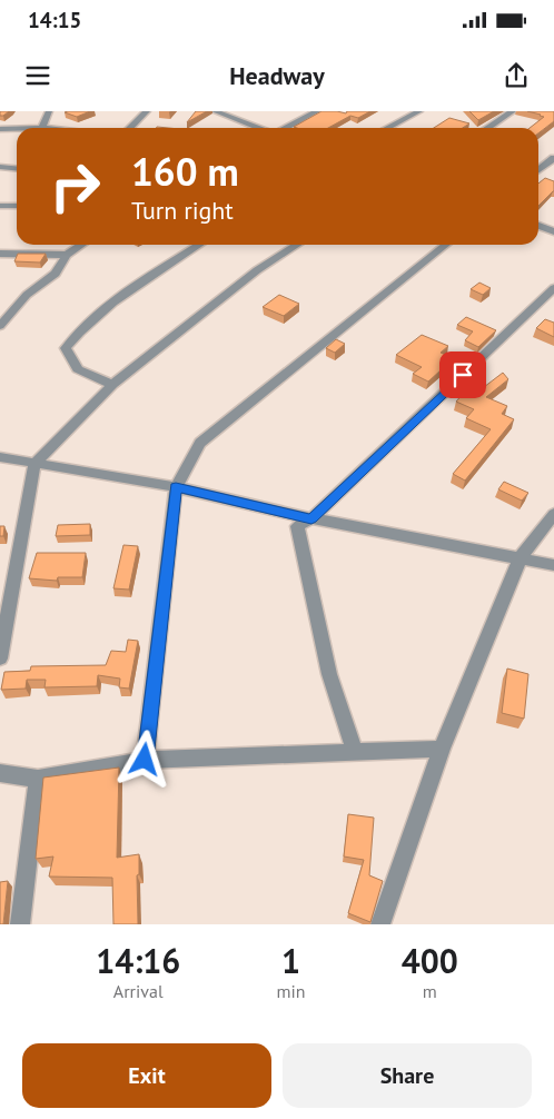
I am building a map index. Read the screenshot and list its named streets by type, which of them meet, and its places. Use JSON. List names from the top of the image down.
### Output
{
  "page": {
    "status": "14:15",
    "header": "Headway",
    "turn": ["160 m", "Turn right"],
    "eta": [
      "14:16",
      "Arrival",
      "1",
      "min",
      "400",
      "m"
    ],
    "buttons": ["Exit", "Share"]
  }
}
